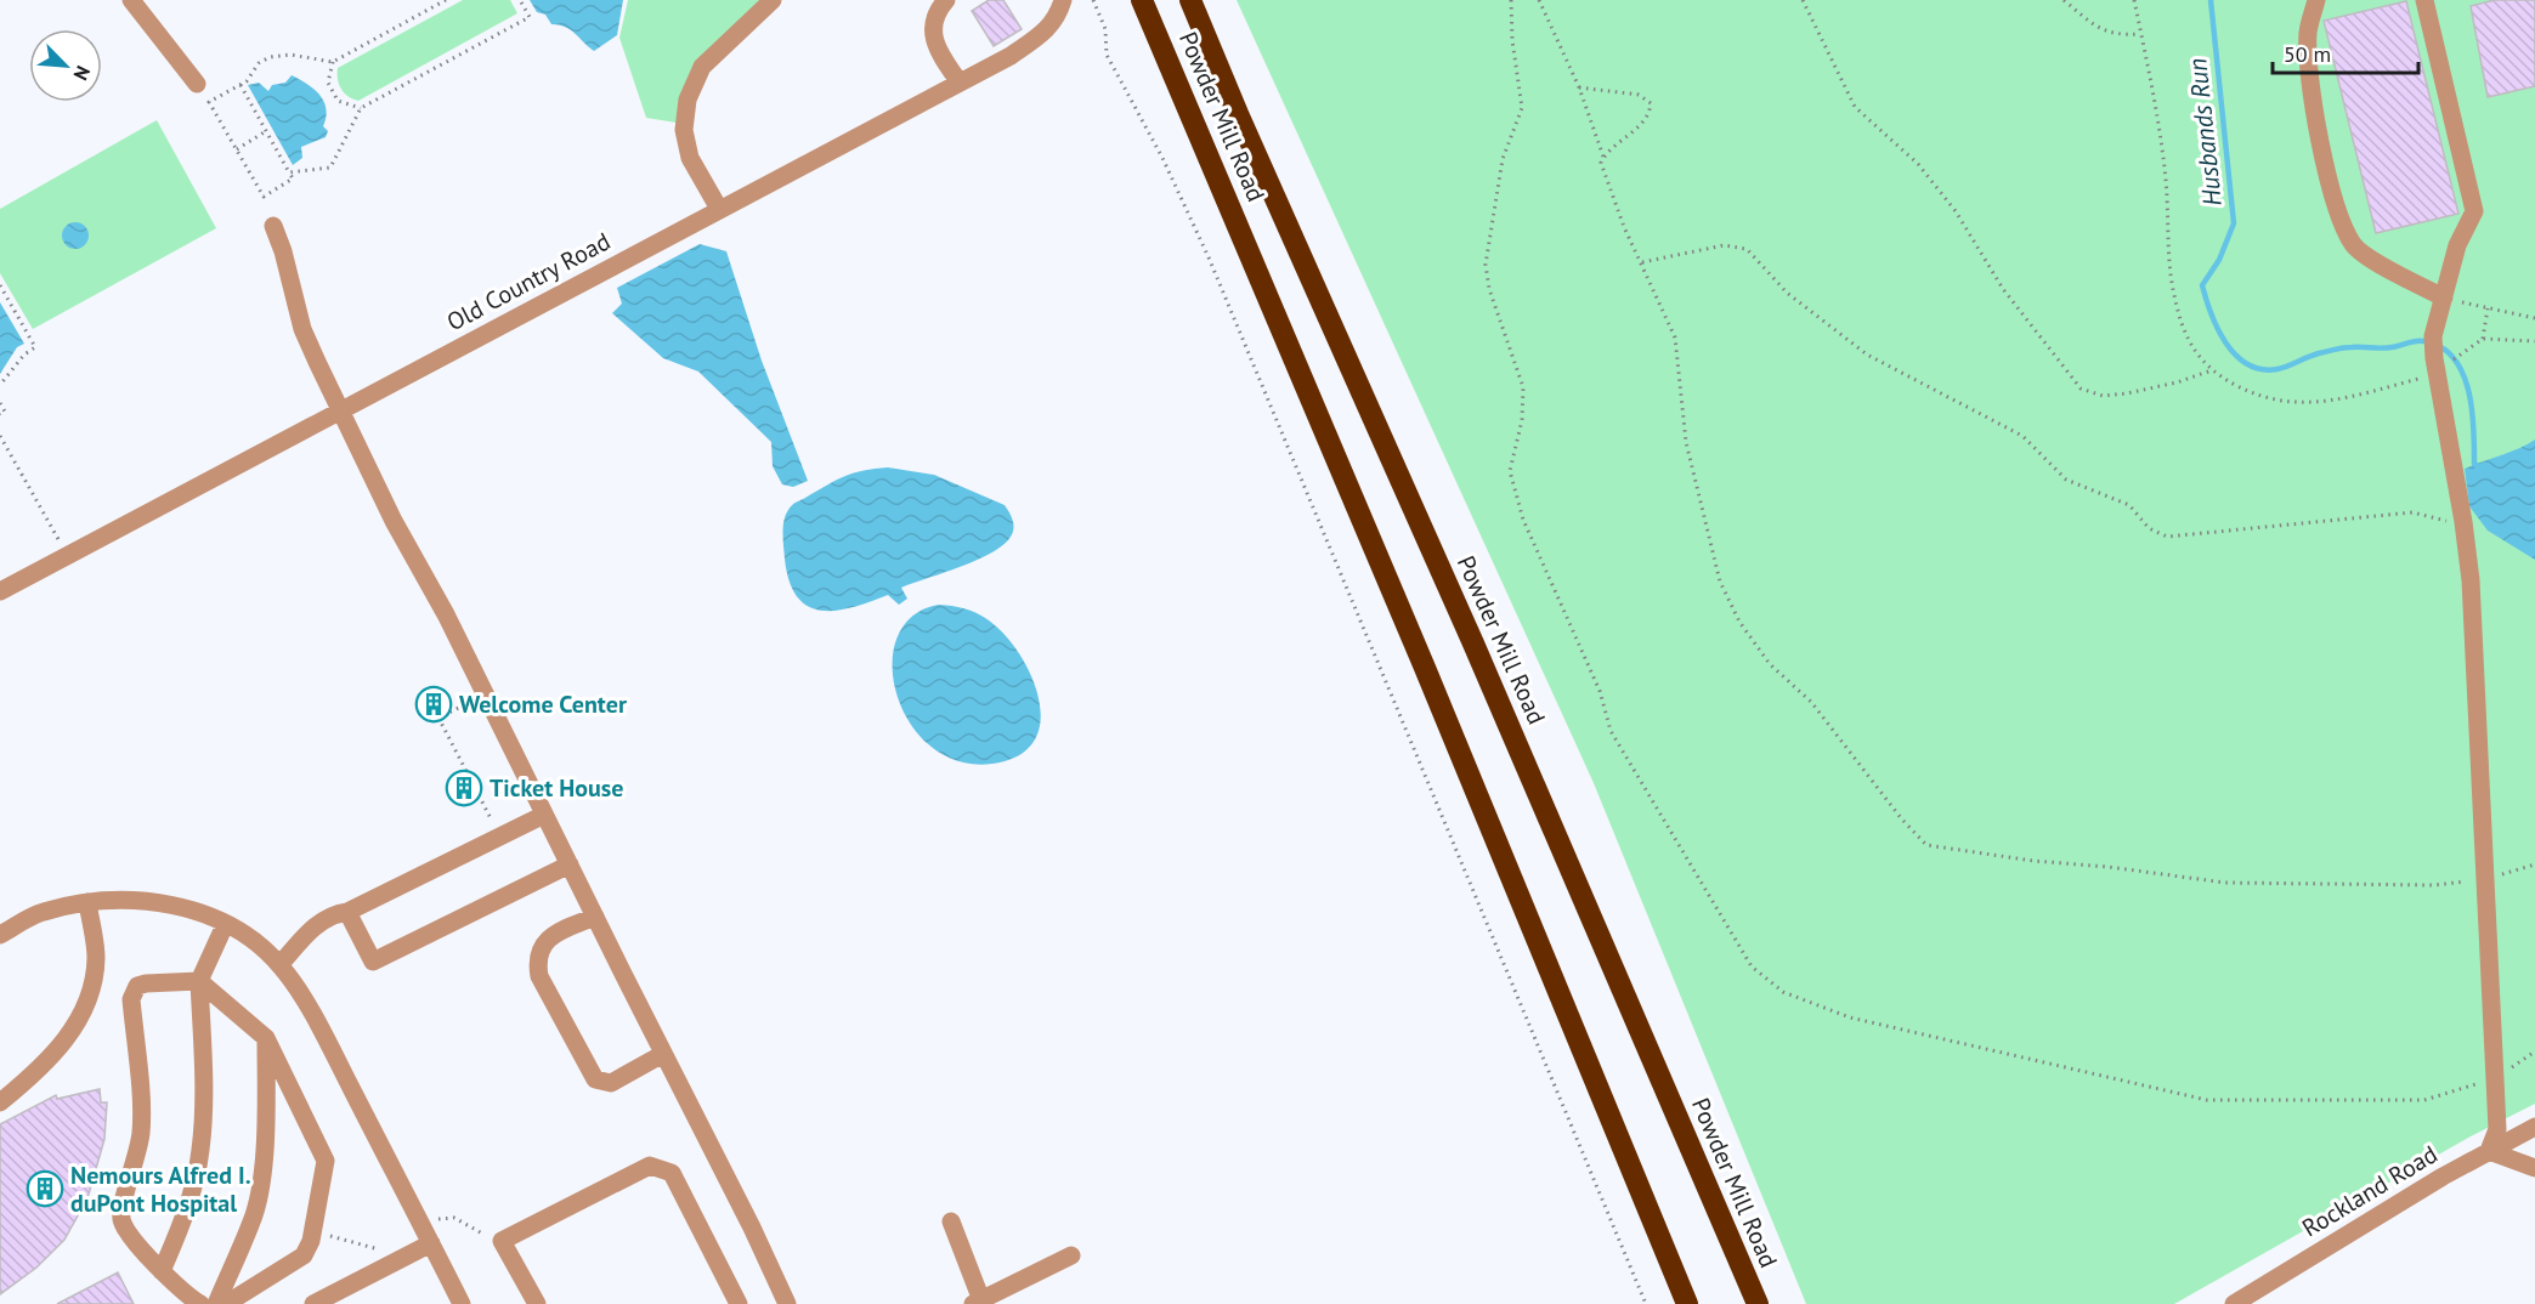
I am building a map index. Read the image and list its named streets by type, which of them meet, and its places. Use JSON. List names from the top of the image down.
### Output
{
  "streets": {
    "highway": ["Powder Mill Road"],
    "street": ["Old Country Road", "Rockland Road"]
  },
  "water": ["Husbands Run"],
  "places": {
    "building": ["Welcome Center", "Ticket House", "Nemours Alfred I. duPont Hospital"]
  },
  "scale_bar": "50 m",
  "north": "bottom right"
}
